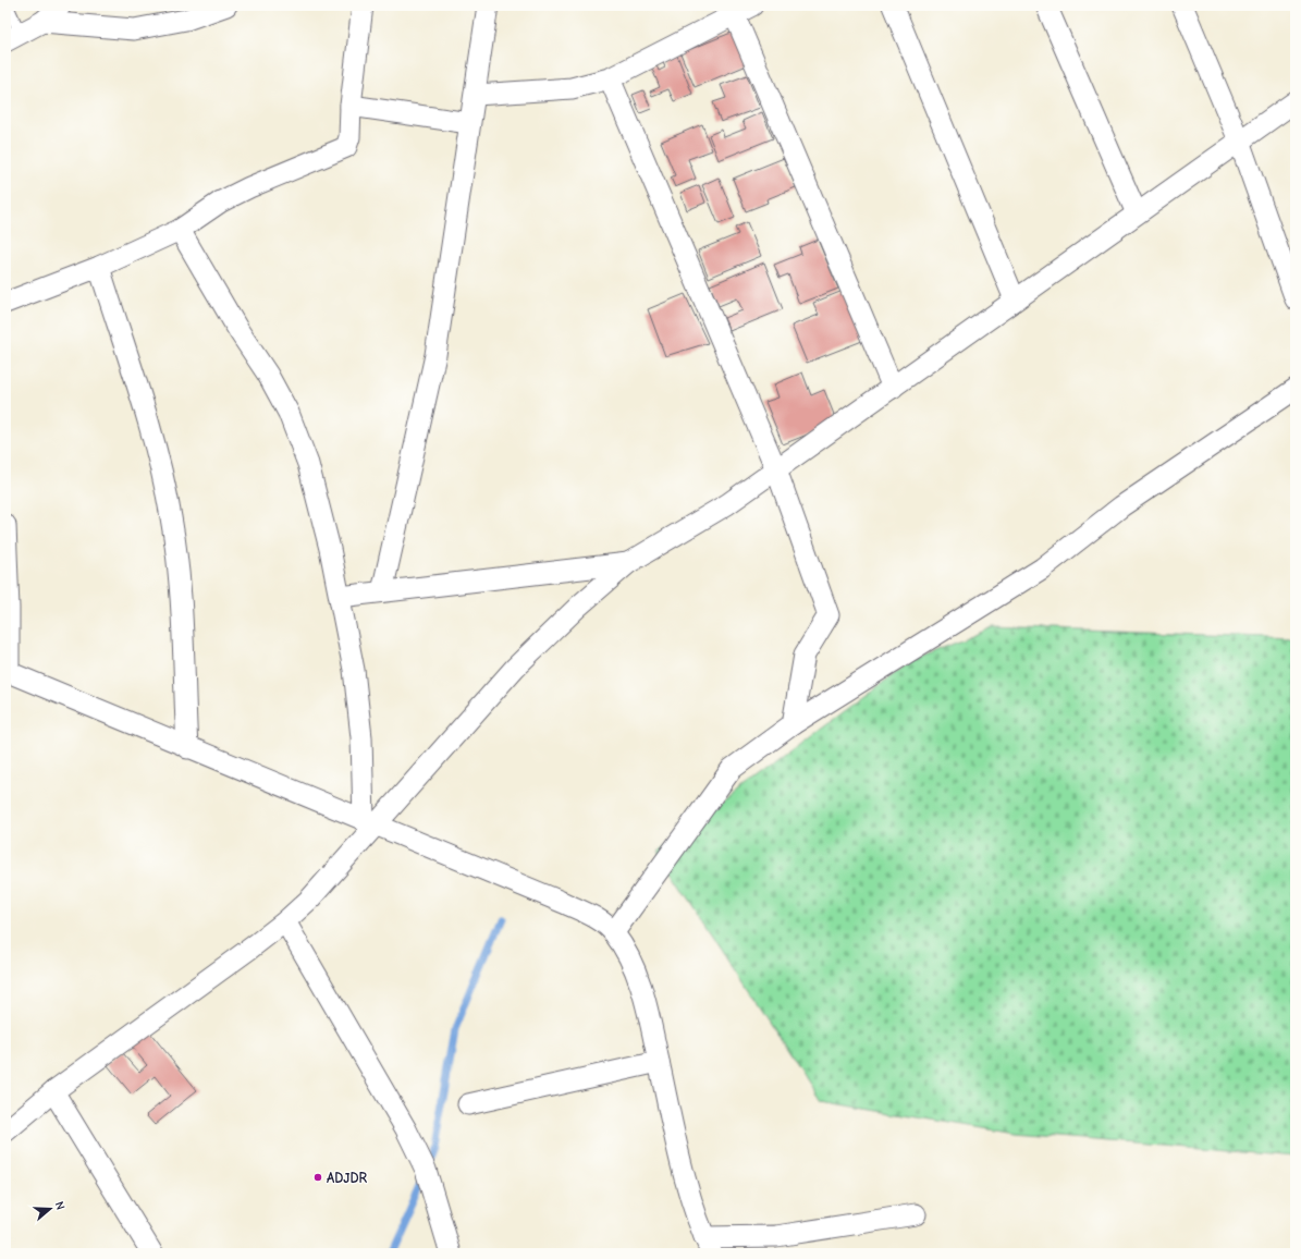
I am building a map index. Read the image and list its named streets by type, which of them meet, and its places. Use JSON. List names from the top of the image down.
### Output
{
  "places": ["ADJDR"],
  "north": "right"
}
